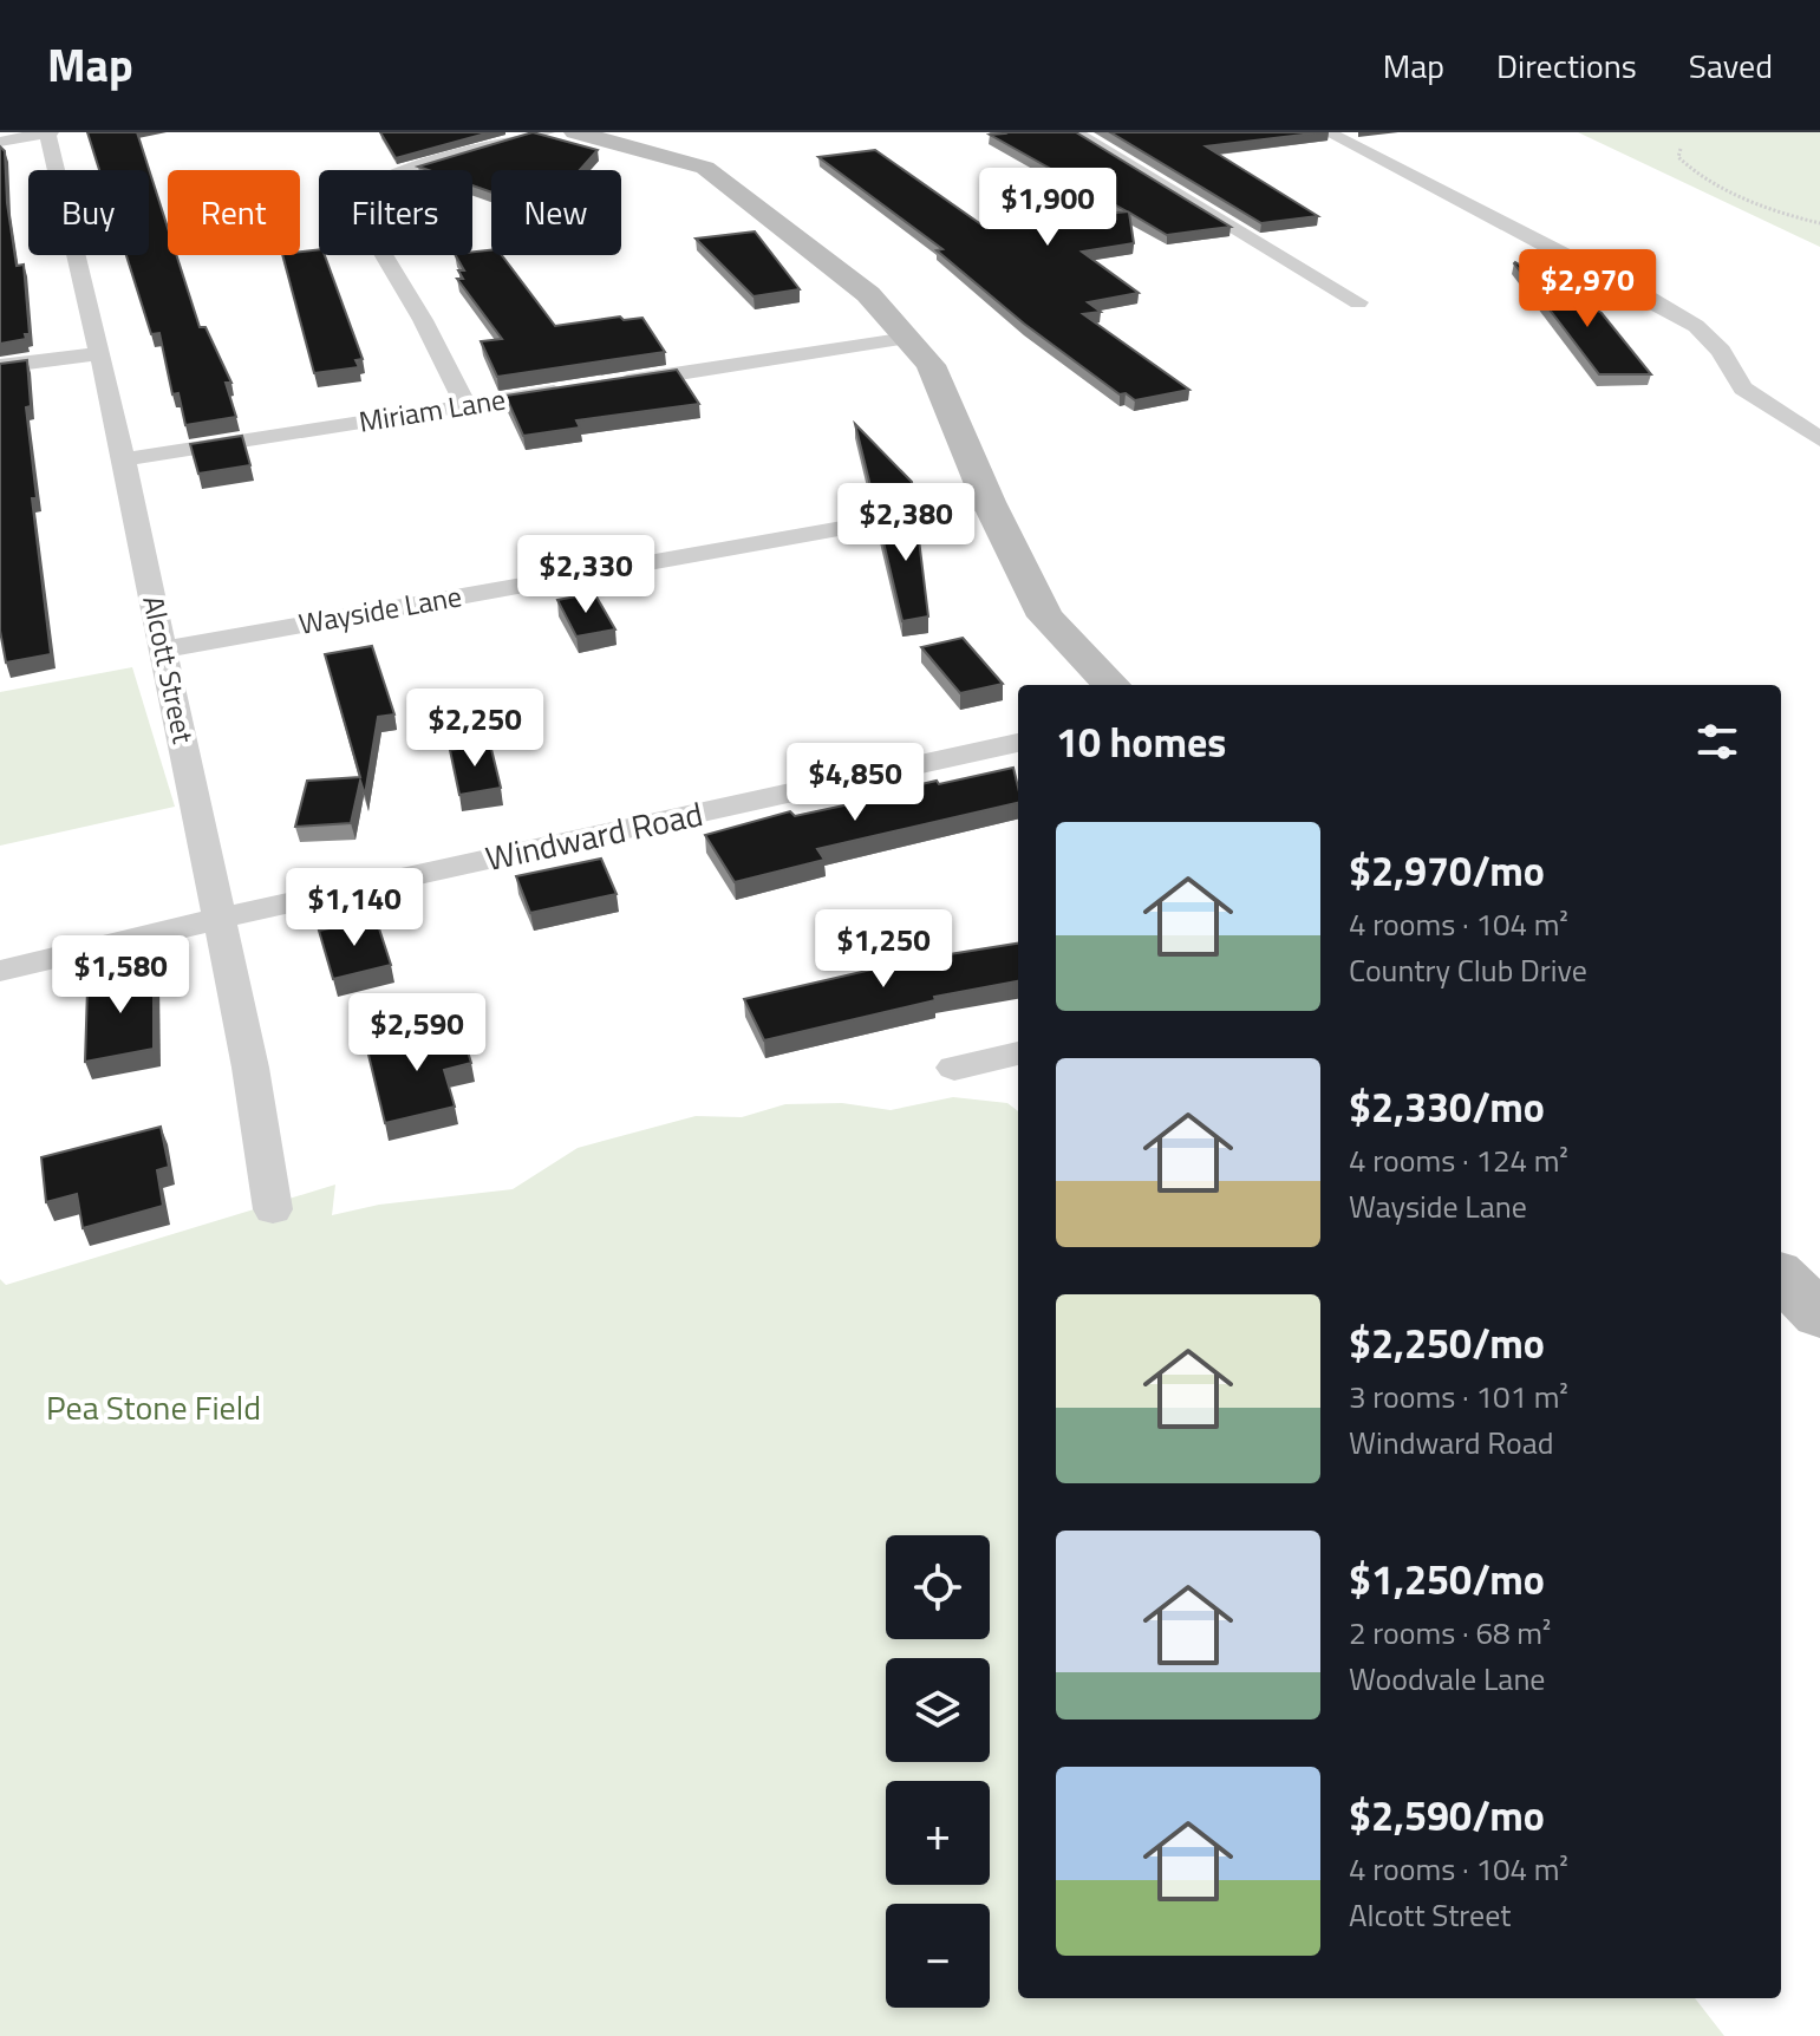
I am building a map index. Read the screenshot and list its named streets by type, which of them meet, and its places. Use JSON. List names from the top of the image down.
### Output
{
  "streets": {
    "street": [
      "Miriam Lane",
      "Wayside Lane",
      "Alcott Street",
      "Windward Road"
    ]
  },
  "crossings": [
    ["Miriam Lane", "Alcott Street"],
    ["Wayside Lane", "Alcott Street"],
    ["Alcott Street", "Windward Road"]
  ],
  "parks": ["Pea Stone Field"],
  "page": {
    "header": "Map",
    "nav": ["Map", "Directions", "Saved"],
    "price": [
      "$1,900",
      "$2,970",
      "$2,380",
      "$2,330",
      "$2,250",
      "$4,850",
      "$1,140",
      "$1,250",
      "$1,580",
      "$2,590"
    ],
    "chip": [
      "Buy",
      "Rent",
      "Filters",
      "New"
    ],
    "heading": "10 homes",
    "list": [
      {
        "name": "$2,970/mo",
        "note": "4 rooms · 104 m² · Country Club Drive"
      },
      {
        "name": "$2,330/mo",
        "note": "4 rooms · 124 m² · Wayside Lane"
      },
      {
        "name": "$2,250/mo",
        "note": "3 rooms · 101 m² · Windward Road"
      },
      {
        "name": "$1,250/mo",
        "note": "2 rooms · 68 m² · Woodvale Lane"
      },
      {
        "name": "$2,590/mo",
        "note": "4 rooms · 104 m² · Alcott Street"
      }
    ],
    "map_buttons": ["+", "−"]
  }
}
